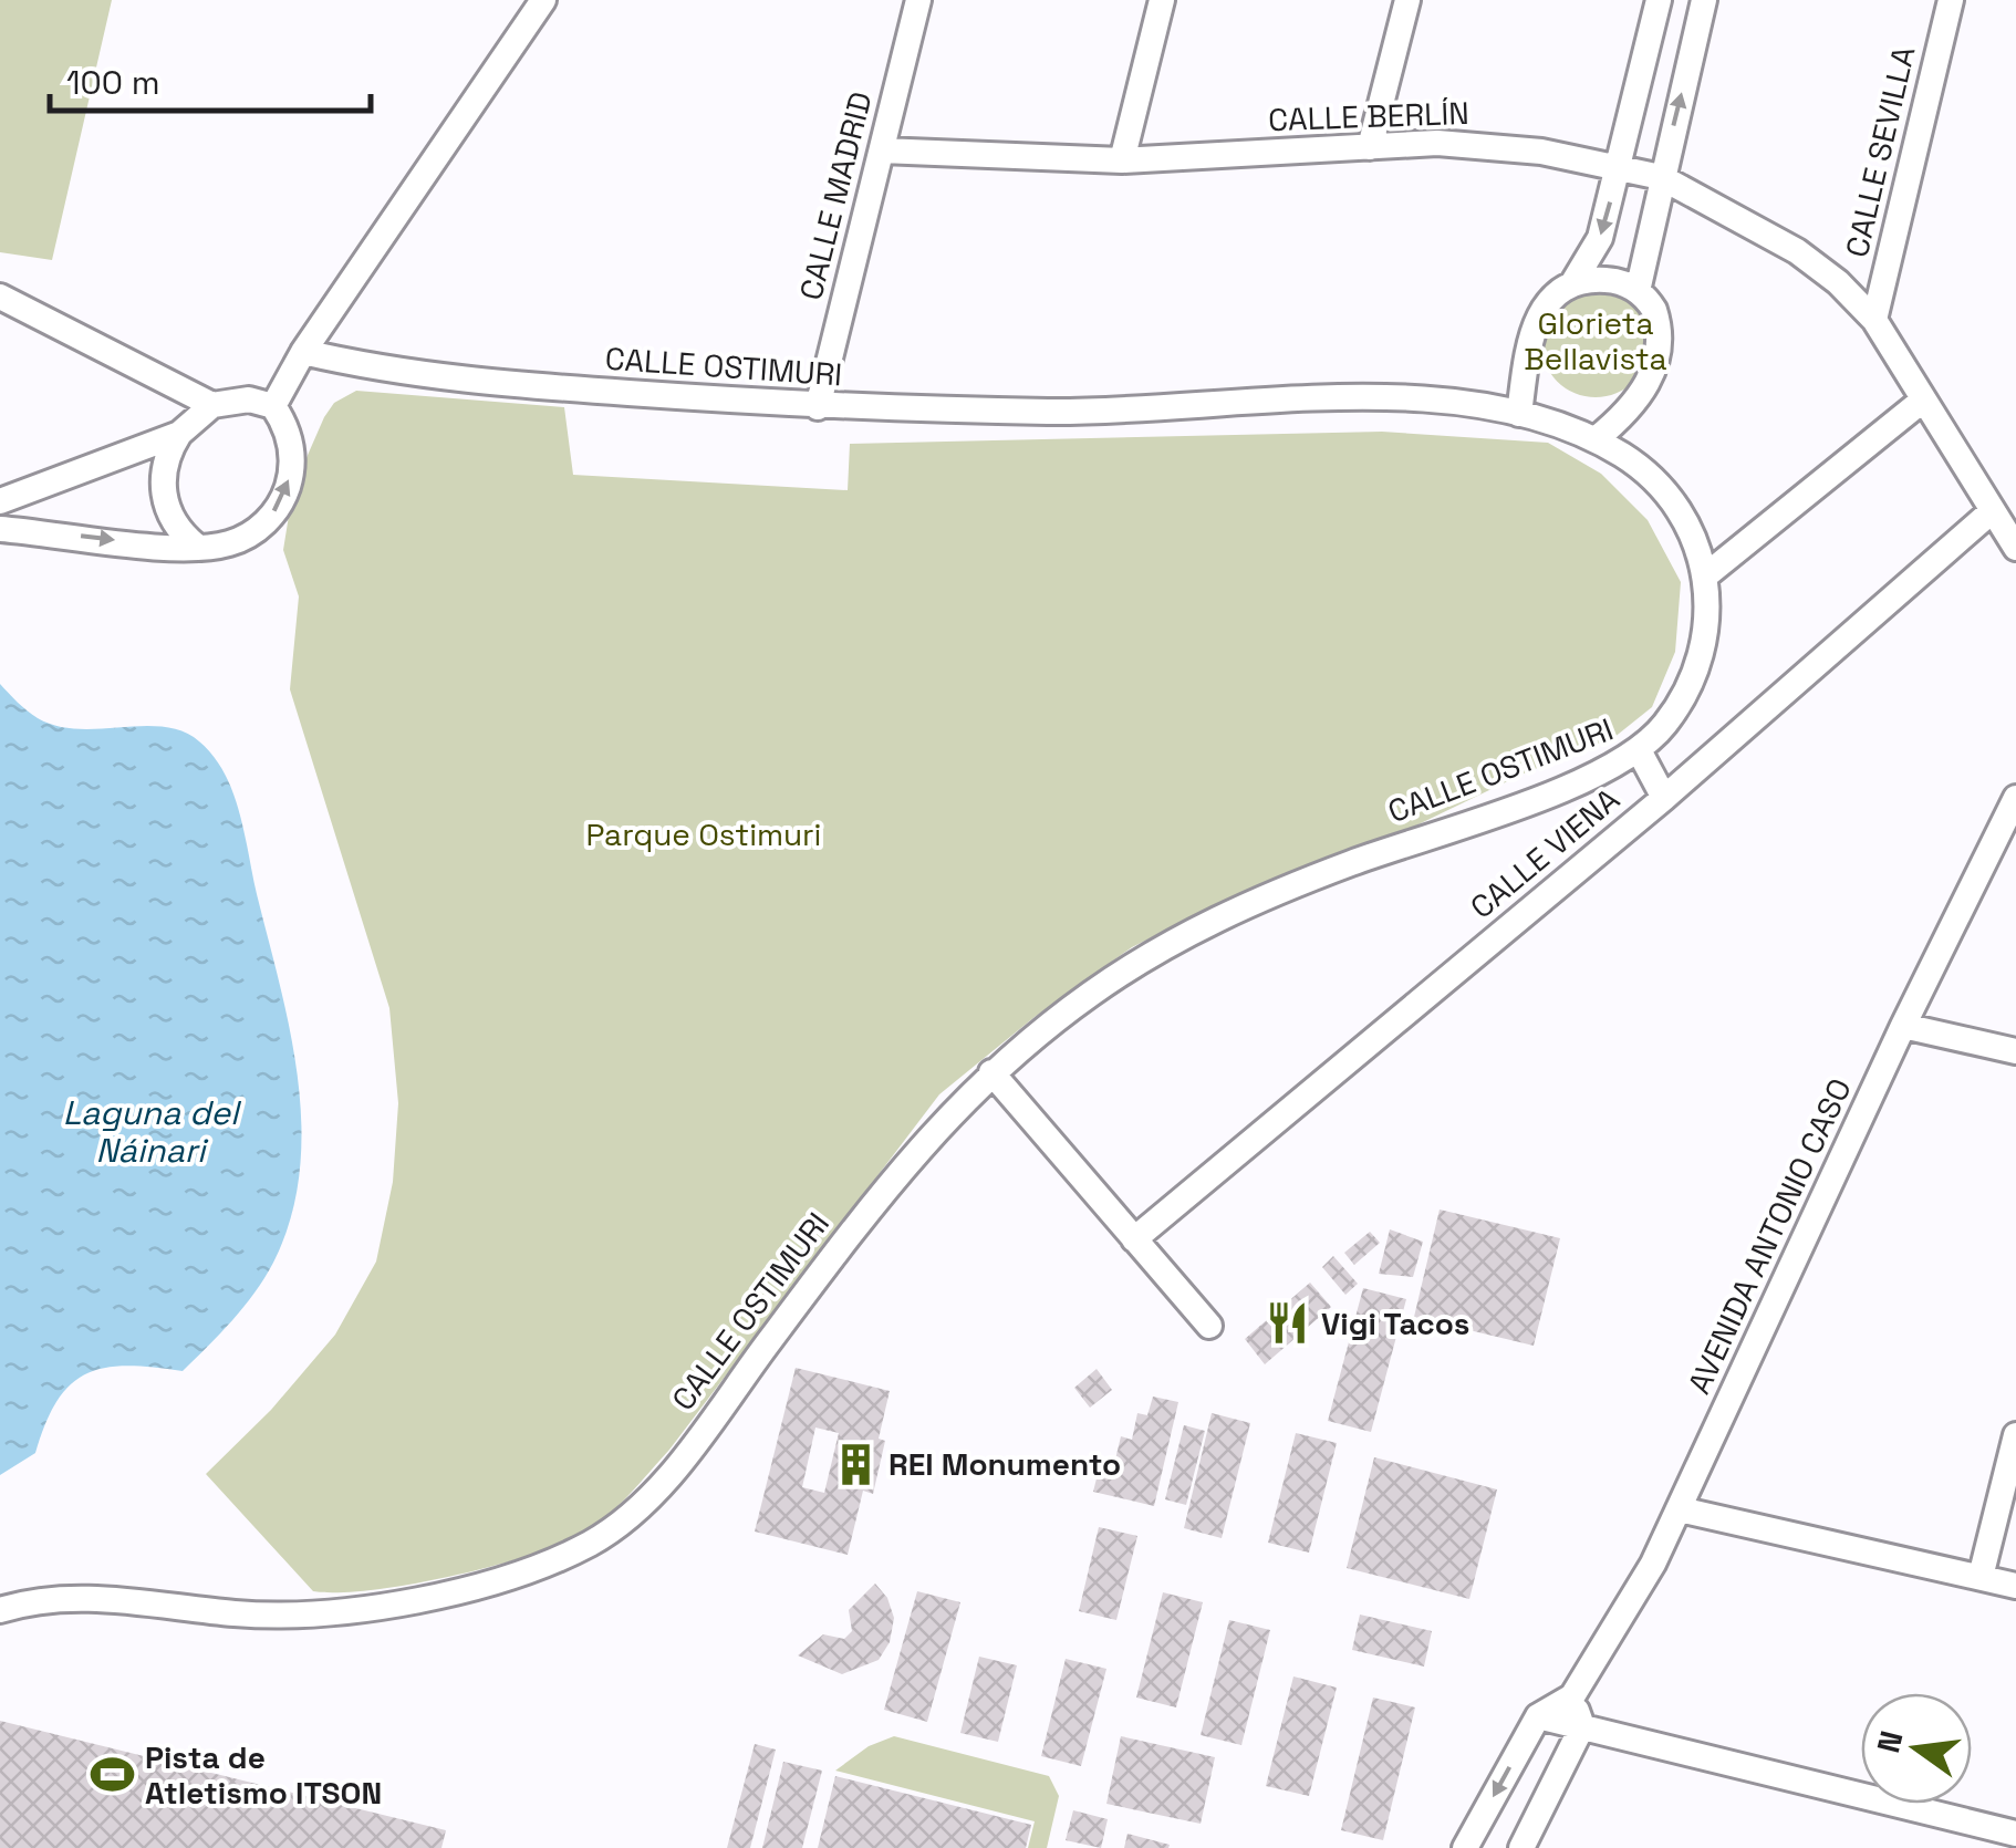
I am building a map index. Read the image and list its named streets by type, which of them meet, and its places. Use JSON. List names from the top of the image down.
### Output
{
  "streets": {
    "street": [
      "CALLE BERLÍN",
      "CALLE SEVILLA",
      "CALLE MADRID",
      "CALLE OSTIMURI",
      "CALLE VIENA",
      "AVENIDA ANTONIO CASO"
    ]
  },
  "crossings": [
    ["CALLE BERLÍN", "CALLE SEVILLA"],
    ["CALLE BERLÍN", "CALLE MADRID"],
    ["CALLE BERLÍN", "CALLE VIENA"],
    ["CALLE MADRID", "CALLE OSTIMURI"]
  ],
  "water": ["Laguna del Náinari"],
  "parks": ["Glorieta Bellavista", "Parque Ostimuri"],
  "places": {
    "restaurant": ["Vigi Tacos"],
    "building": ["REI Monumento"],
    "sports": ["Pista de Atletismo ITSON"]
  },
  "scale_bar": "100 m",
  "north": "left"
}
